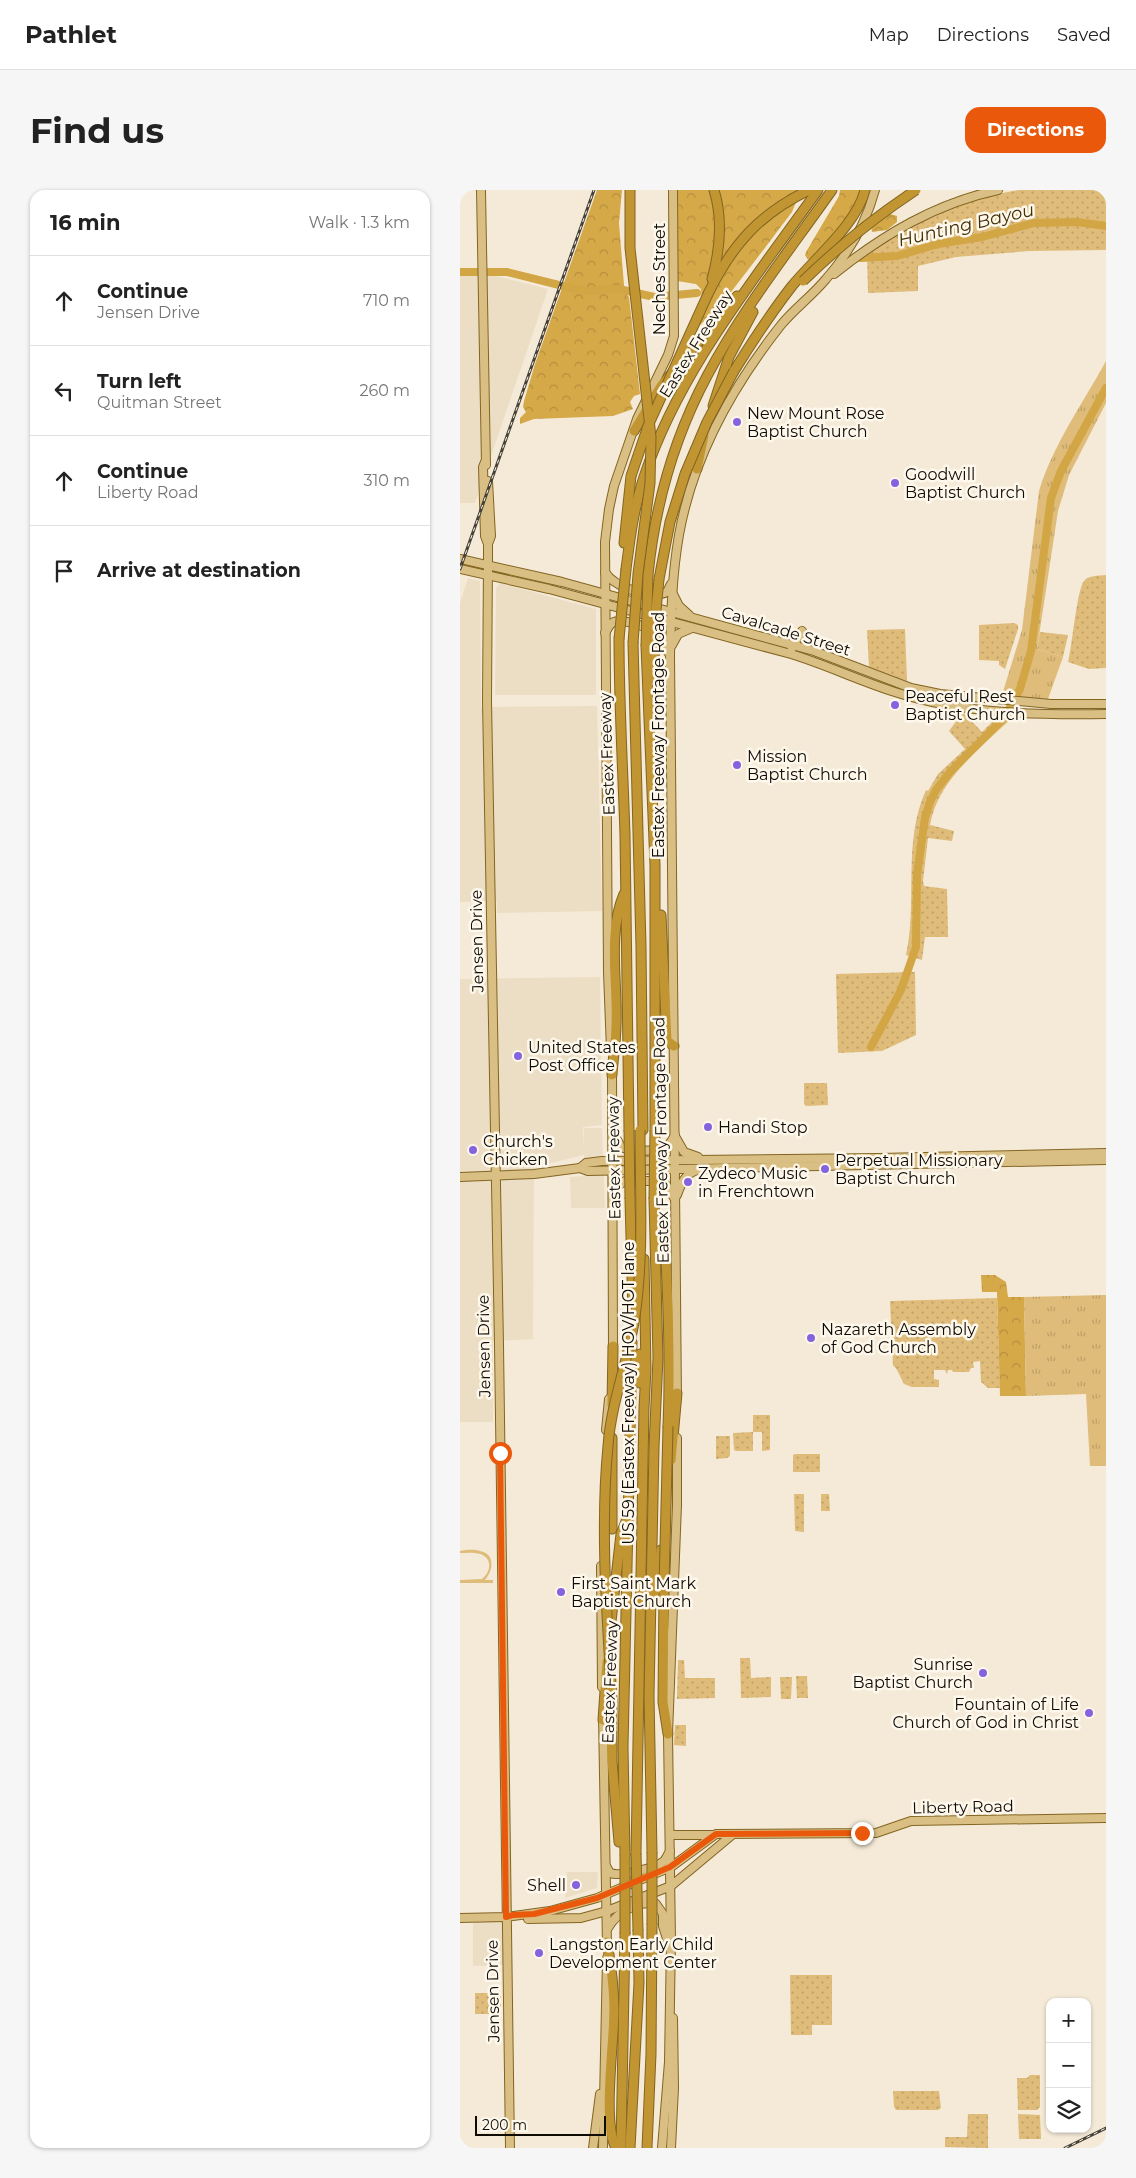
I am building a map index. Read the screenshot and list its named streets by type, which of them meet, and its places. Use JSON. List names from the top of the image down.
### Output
{
  "streets": {
    "highway": ["Eastex Freeway", "US 59 (Eastex Freeway) HOV/HOT lane"],
    "main road": [
      "Neches Street",
      "Cavalcade Street",
      "Eastex Freeway Frontage Road",
      "Jensen Drive",
      "Liberty Road"
    ]
  },
  "crossings": [
    ["Eastex Freeway", "US 59 (Eastex Freeway) HOV/HOT lane"],
    ["Cavalcade Street", "Eastex Freeway Frontage Road"],
    ["Cavalcade Street", "Jensen Drive"],
    ["Eastex Freeway Frontage Road", "Liberty Road"]
  ],
  "water": ["Hunting Bayou"],
  "places": [
    "New Mount Rose Baptist Church",
    "Goodwill Baptist Church",
    "Peaceful Rest Baptist Church",
    "Mission Baptist Church",
    "United States Post Office",
    "Handi Stop",
    "Church's Chicken",
    "Perpetual Missionary Baptist Church",
    "Zydeco Music in Frenchtown",
    "Nazareth Assembly of God Church",
    "First Saint Mark Baptist Church",
    "Sunrise Baptist Church",
    "Fountain of Life Church of God in Christ",
    "Shell",
    "Langston Early Child Development Center"
  ],
  "scale_bar": "200 m",
  "page": {
    "header": "Pathlet",
    "nav": ["Map", "Directions", "Saved"],
    "buttons": "Directions",
    "title": "Find us",
    "heading": ["16 min", "Walk · 1.3 km"],
    "list": [
      ["Continue", "Jensen Drive", "710 m"],
      ["Turn left", "Quitman Street", "260 m"],
      ["Continue", "Liberty Road", "310 m"],
      "Arrive at destination"
    ],
    "map_buttons": ["+", "−"],
    "scale": "200 m"
  }
}
